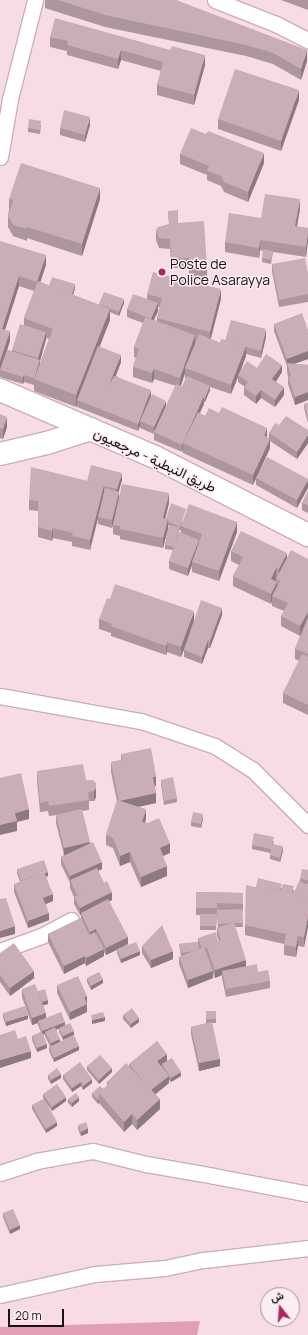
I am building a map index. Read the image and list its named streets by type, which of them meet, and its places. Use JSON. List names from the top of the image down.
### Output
{
  "streets": {
    "main road": ["طريق النبطية - مرجعيون"]
  },
  "places": ["Poste de Police Asarayya"],
  "scale_bar": "20 m",
  "north": "top"
}
